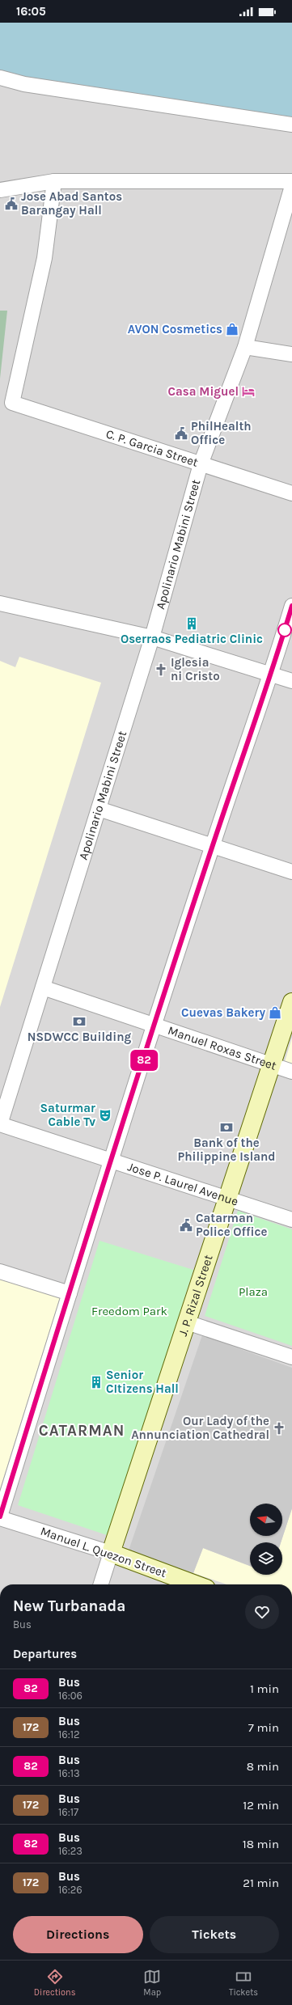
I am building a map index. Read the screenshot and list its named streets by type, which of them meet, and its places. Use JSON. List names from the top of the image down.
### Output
{
  "streets": {
    "main road": ["J. P. Rizal Street", "Manuel L. Quezon Street"],
    "street": [
      "C. P. Garcia Street",
      "Apolinario Mabini Street",
      "Manuel Roxas Street",
      "Jose P. Laurel Avenue"
    ]
  },
  "crossings": [
    ["C. P. Garcia Street", "Apolinario Mabini Street"],
    ["Apolinario Mabini Street", "Manuel Roxas Street"],
    ["Apolinario Mabini Street", "Jose P. Laurel Avenue"],
    ["Manuel Roxas Street", "J. P. Rizal Street"],
    ["Jose P. Laurel Avenue", "J. P. Rizal Street"],
    ["J. P. Rizal Street", "Manuel L. Quezon Street"]
  ],
  "districts": ["CATARMAN"],
  "parks": ["Plaza", "Freedom Park"],
  "places": {
    "public building": ["Jose Abad Santos Barangay Hall", "PhilHealth Office", "Catarman Police Office"],
    "shop": ["AVON Cosmetics", "Cuevas Bakery"],
    "hotel": ["Casa Miguel"],
    "building": ["Oserraos Pediatric Clinic", "Senior CItizens Hall"],
    "church": ["Iglesia ni Cristo", "Our Lady of the Annunciation Cathedral"],
    "bank": ["NSDWCC Building", "Bank of the Philippine Island"],
    "theatre": ["Saturmar Cable Tv"]
  },
  "lines": ["bus line 82"],
  "north": "left",
  "page": {
    "status": "16:05",
    "on_map": "82",
    "heading": [
      ["New Turbanada", "Bus"],
      "Departures"
    ],
    "list": [
      {
        "mark": "82",
        "name": "Bus",
        "note": "16:06",
        "value": "1 min"
      },
      {
        "mark": "172",
        "name": "Bus",
        "note": "16:12",
        "value": "7 min"
      },
      {
        "mark": "82",
        "name": "Bus",
        "note": "16:13",
        "value": "8 min"
      },
      {
        "mark": "172",
        "name": "Bus",
        "note": "16:17",
        "value": "12 min"
      },
      {
        "mark": "82",
        "name": "Bus",
        "note": "16:23",
        "value": "18 min"
      },
      {
        "mark": "172",
        "name": "Bus",
        "note": "16:26",
        "value": "21 min"
      }
    ],
    "buttons": ["Directions", "Tickets"],
    "tabs": ["Directions", "Map", "Tickets"]
  }
}
